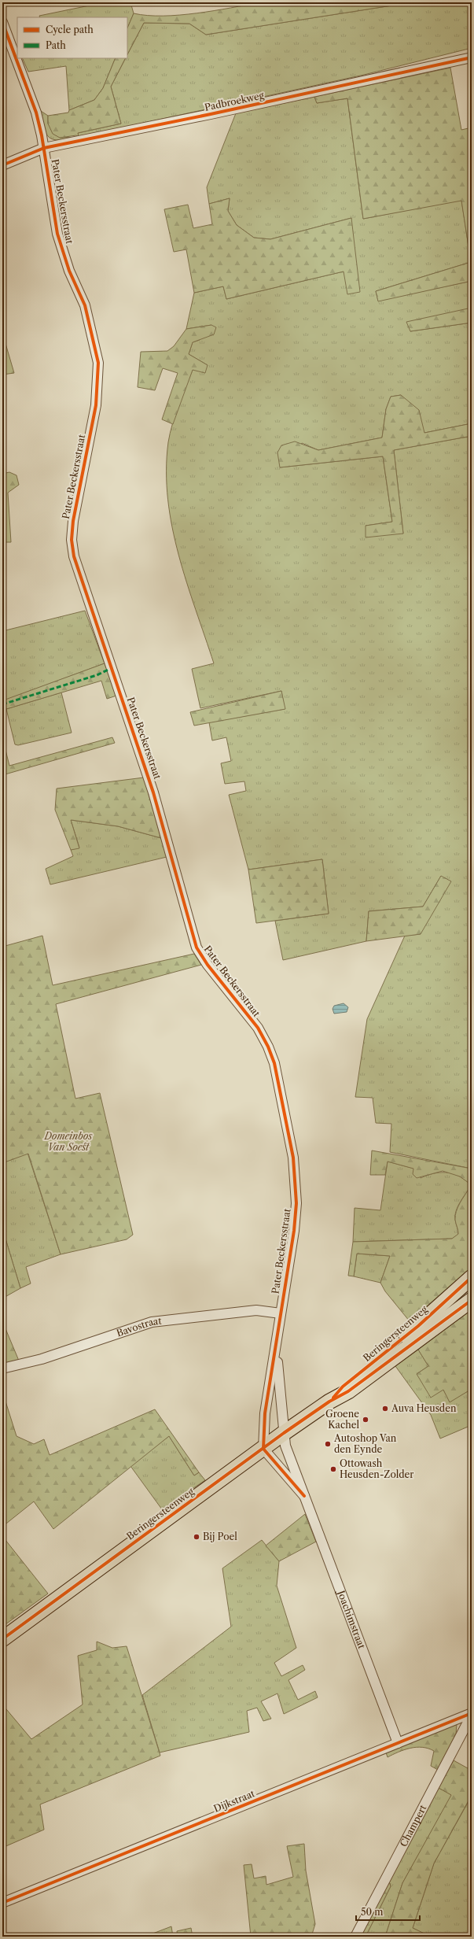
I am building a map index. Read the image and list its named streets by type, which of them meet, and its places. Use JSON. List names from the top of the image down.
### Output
{
  "streets": {
    "main road": ["Beringersteenweg"],
    "street": [
      "Padbroekweg",
      "Pater Beckersstraat",
      "Bavostraat",
      "Joachimstraat",
      "Dijkstraat",
      "Champert"
    ]
  },
  "crossings": [
    ["Padbroekweg", "Pater Beckersstraat"],
    ["Pater Beckersstraat", "Bavostraat"],
    ["Pater Beckersstraat", "Beringersteenweg"],
    ["Pater Beckersstraat", "Joachimstraat"],
    ["Beringersteenweg", "Joachimstraat"],
    ["Joachimstraat", "Dijkstraat"],
    ["Dijkstraat", "Champert"]
  ],
  "parks": ["Domeinbos Van Soest"],
  "places": [
    "Auva Heusden",
    "Groene Kachel",
    "Autoshop Van den Eynde",
    "Ottowash Heusden-Zolder",
    "Bij Poel"
  ],
  "legend": ["Cycle path", "Path"],
  "scale_bar": "50 m"
}
